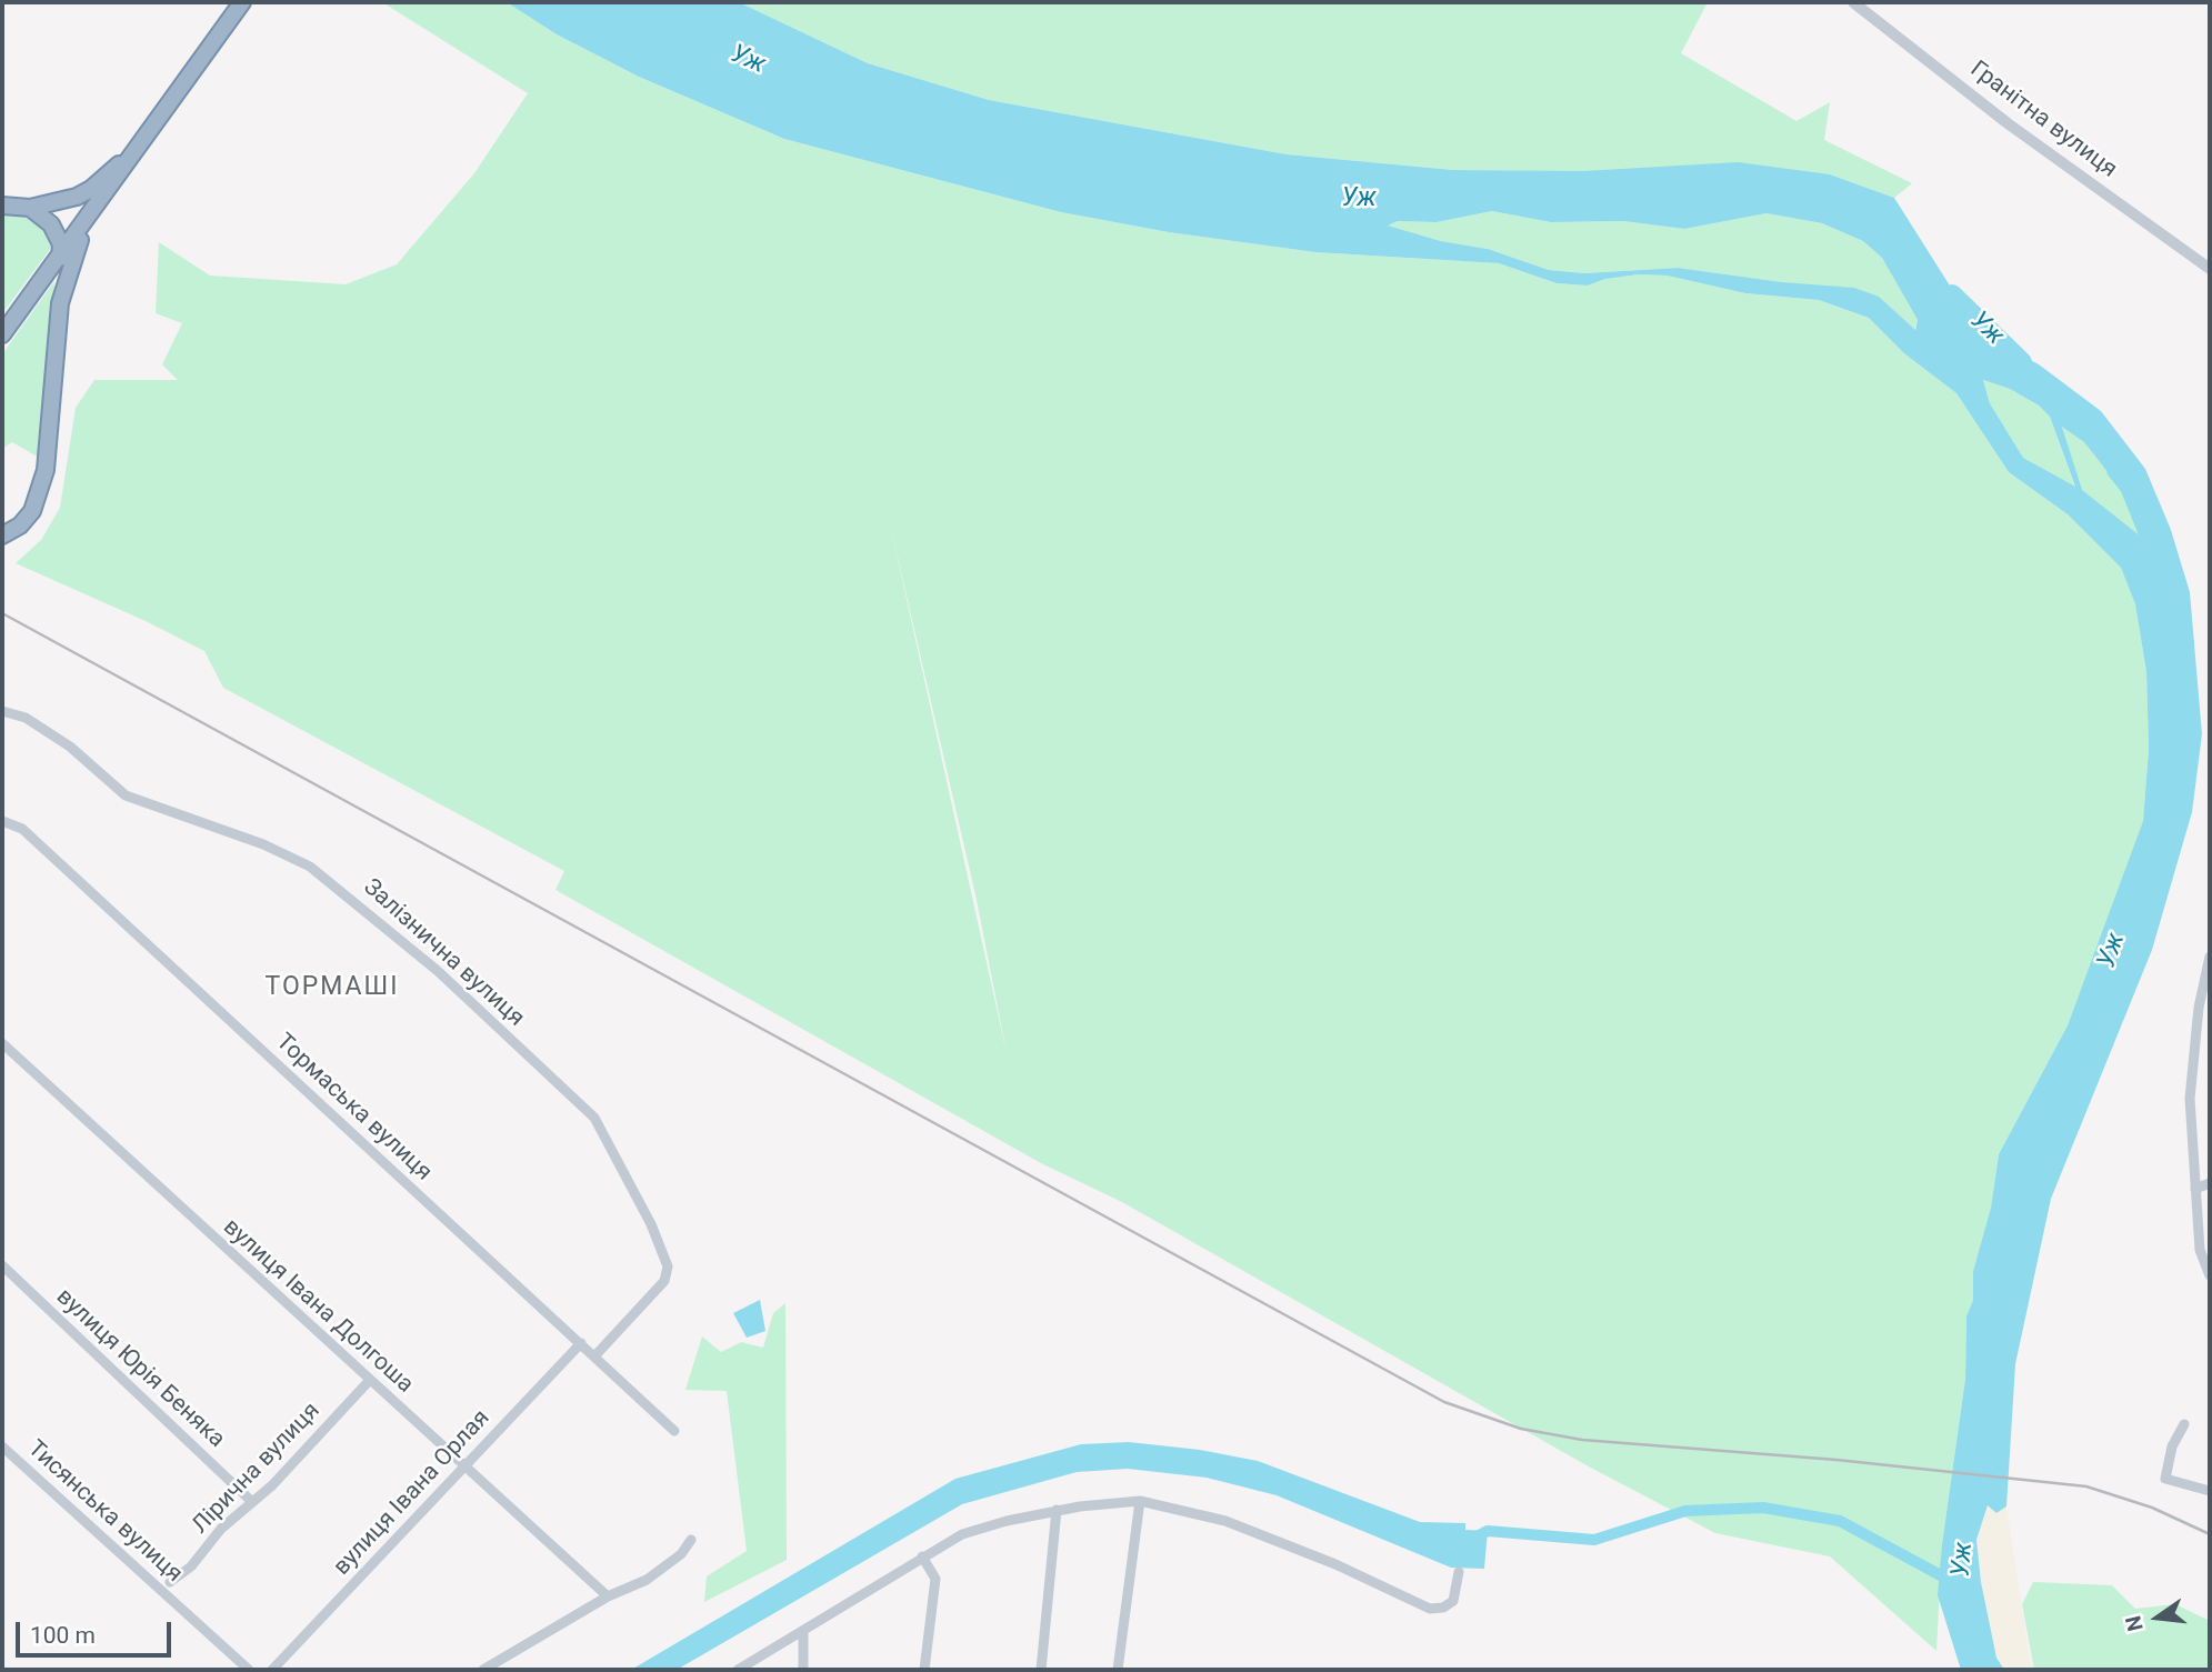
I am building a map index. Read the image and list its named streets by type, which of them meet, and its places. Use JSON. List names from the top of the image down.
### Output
{
  "streets": {
    "street": [
      "Гранітна вулиця",
      "Залізнична вулиця",
      "Тормаська вулиця",
      "вулиця Івана Долгоша",
      "вулиця Юрія Беняка",
      "Лірична вулиця",
      "вулиця Івана Орлая",
      "Тисянська вулиця"
    ]
  },
  "crossings": [
    ["Залізнична вулиця", "Тормаська вулиця"],
    ["Тормаська вулиця", "вулиця Івана Орлая"],
    ["вулиця Івана Долгоша", "Лірична вулиця"],
    ["вулиця Івана Долгоша", "вулиця Івана Орлая"],
    ["вулиця Юрія Беняка", "Лірична вулиця"]
  ],
  "districts": ["ТОРМАШІ"],
  "water": ["Уж"],
  "scale_bar": "100 m",
  "north": "left"
}
